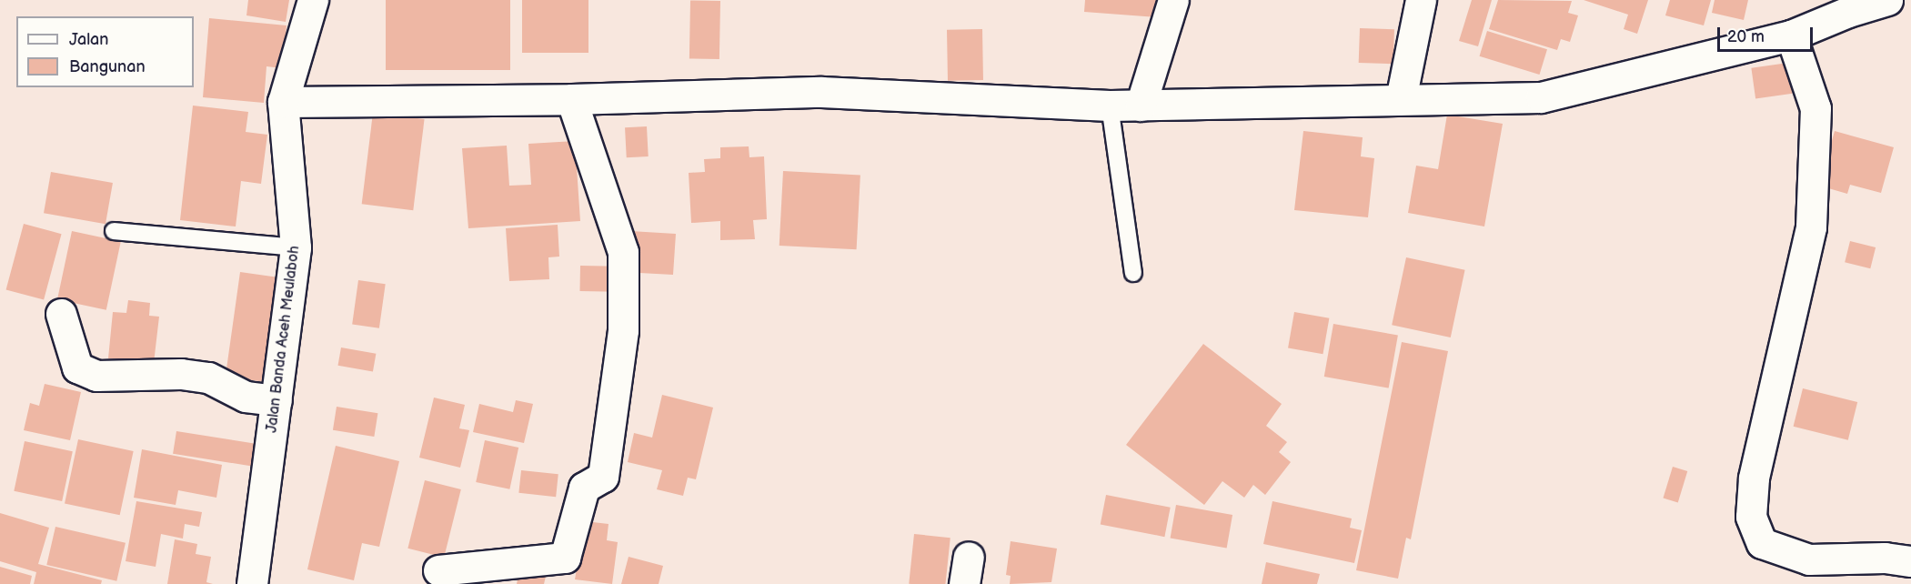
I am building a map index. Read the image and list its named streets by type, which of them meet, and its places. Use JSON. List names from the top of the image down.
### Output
{
  "streets": {
    "main road": ["Jalan Banda Aceh Meulaboh"]
  },
  "legend": ["Jalan", "Bangunan"],
  "scale_bar": "20 m"
}
